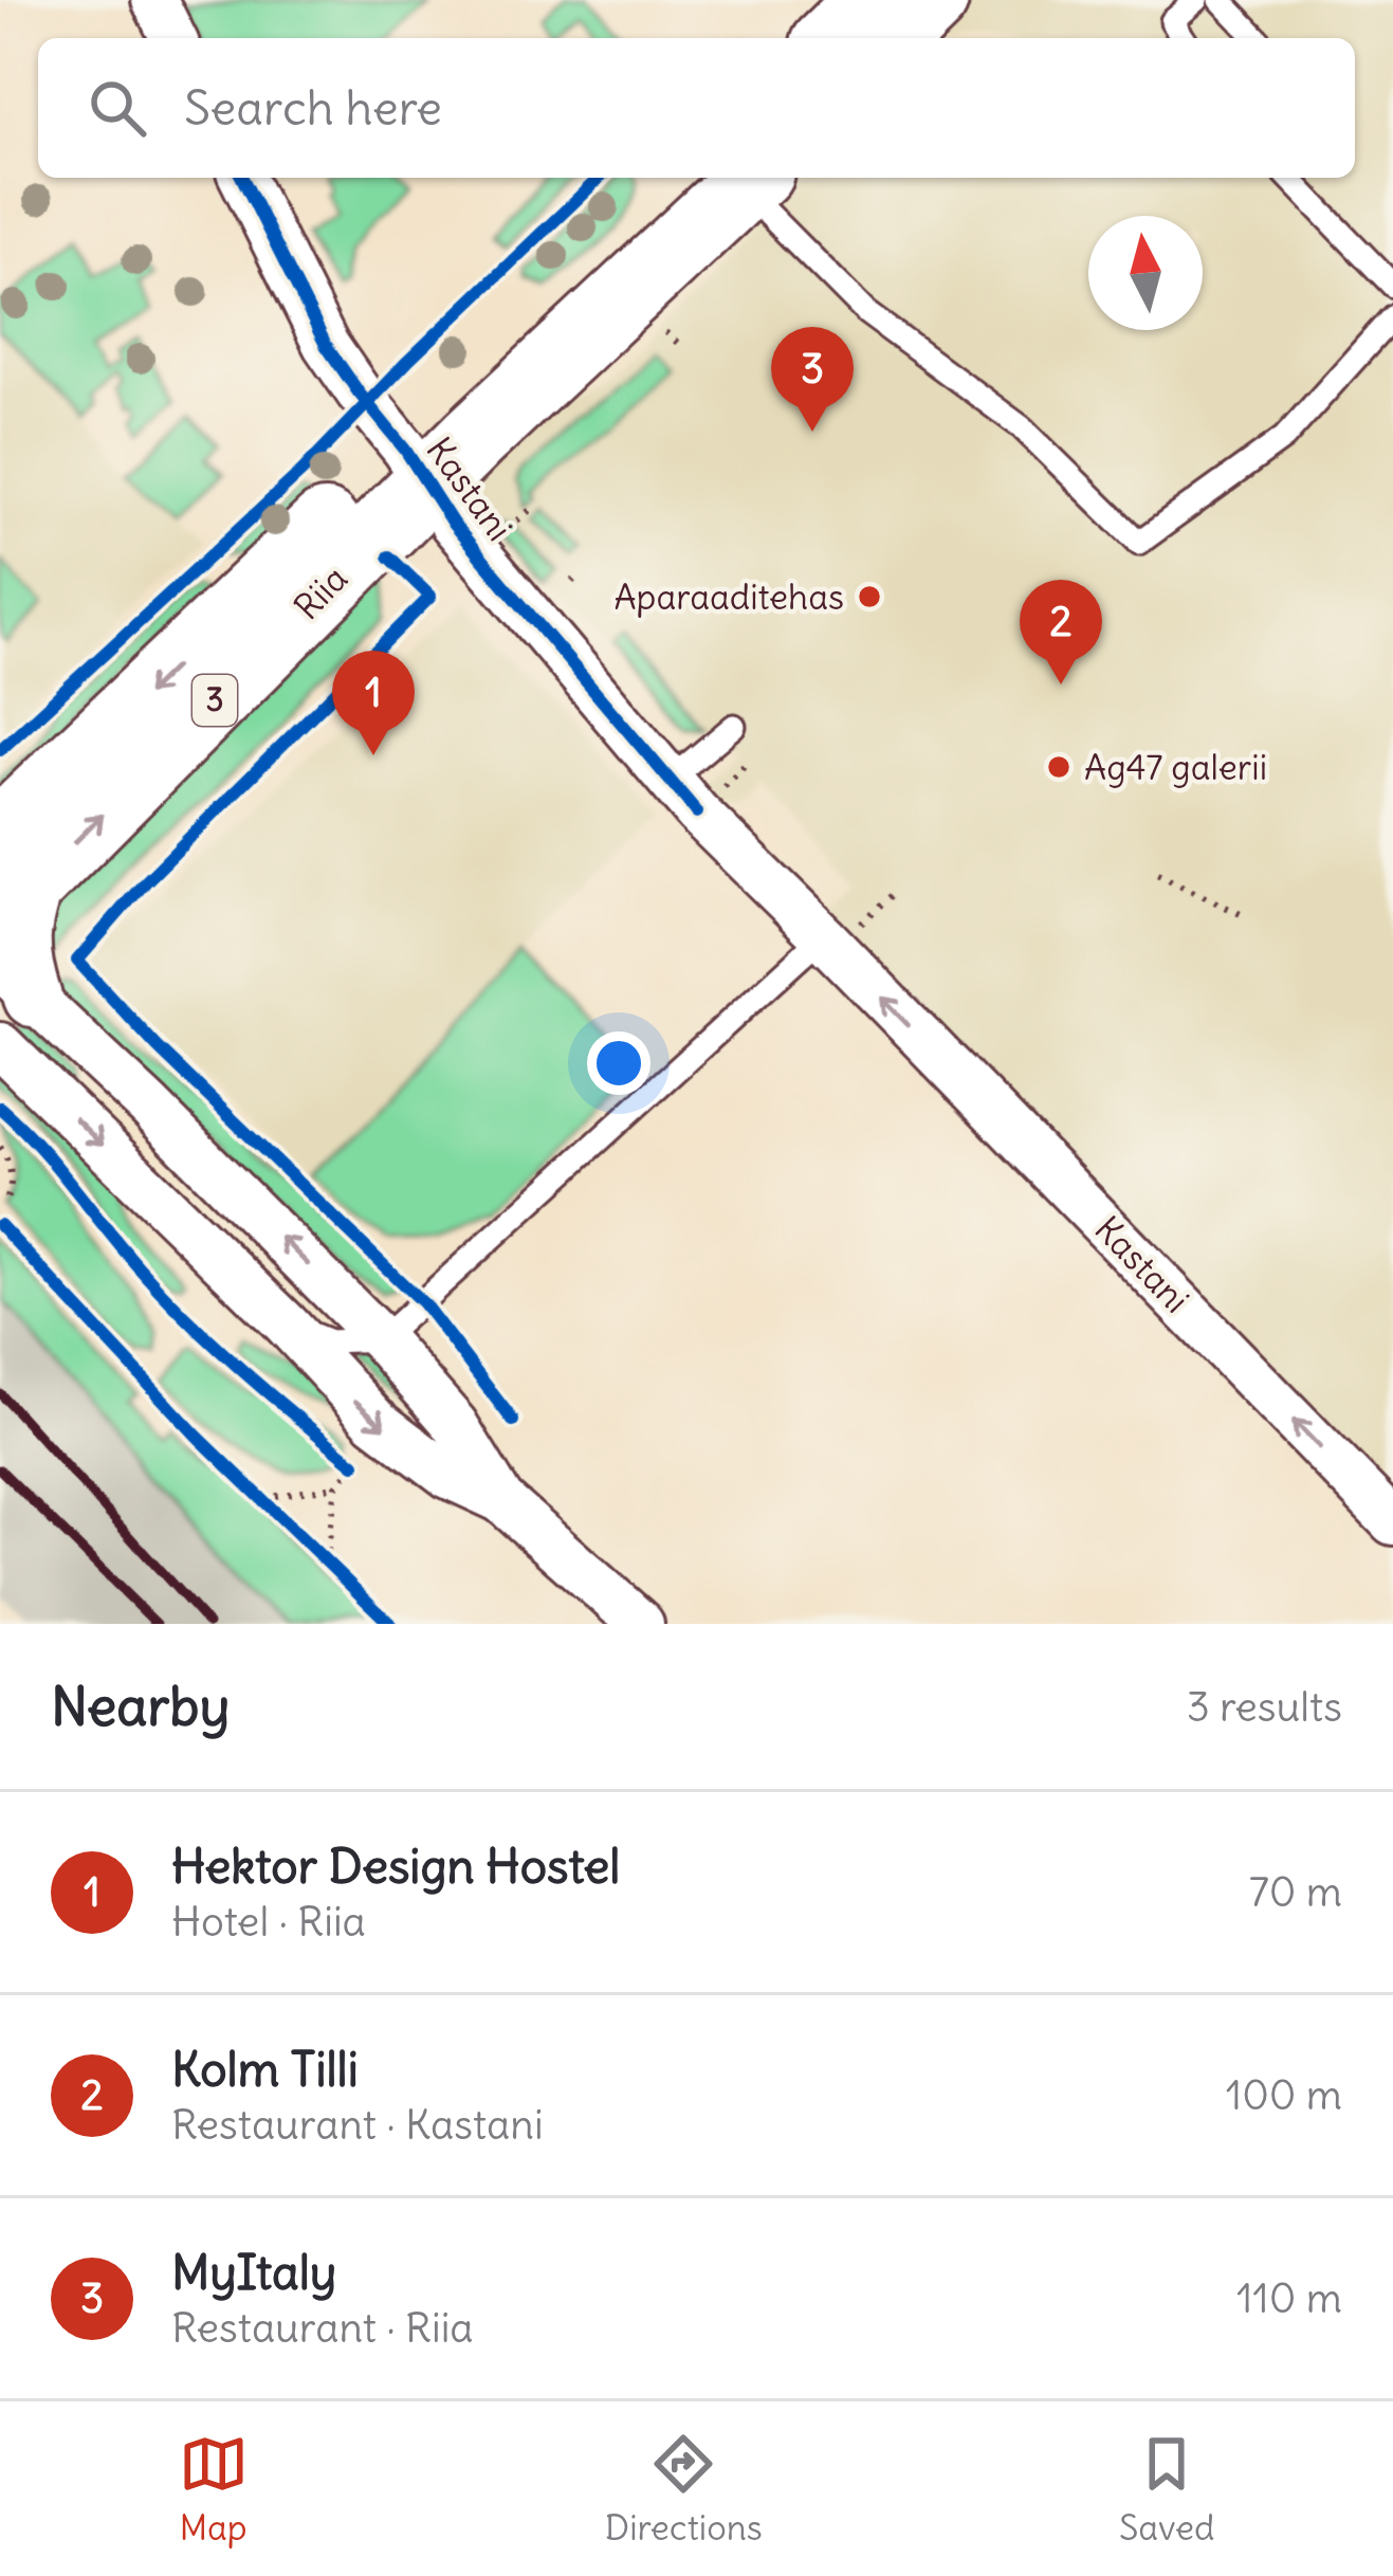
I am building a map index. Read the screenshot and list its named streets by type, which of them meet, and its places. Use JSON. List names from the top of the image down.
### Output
{
  "streets": {
    "highway": ["Riia", "3"],
    "street": ["Kastani"]
  },
  "crossings": [
    ["Kastani", "Riia"]
  ],
  "one_way": ["Kastani"],
  "places": ["Aparaaditehas", "Ag47 galerii"],
  "north": "top",
  "page": {
    "search": "Search here",
    "pins": ["3", "2", "1"],
    "heading": ["Nearby", "3 results"],
    "list": [
      {
        "mark": "1",
        "name": "Hektor Design Hostel",
        "note": "Hotel · Riia",
        "value": "70 m"
      },
      {
        "mark": "2",
        "name": "Kolm Tilli",
        "note": "Restaurant · Kastani",
        "value": "100 m"
      },
      {
        "mark": "3",
        "name": "MyItaly",
        "note": "Restaurant · Riia",
        "value": "110 m"
      }
    ],
    "nav": ["Map", "Directions", "Saved"]
  }
}
